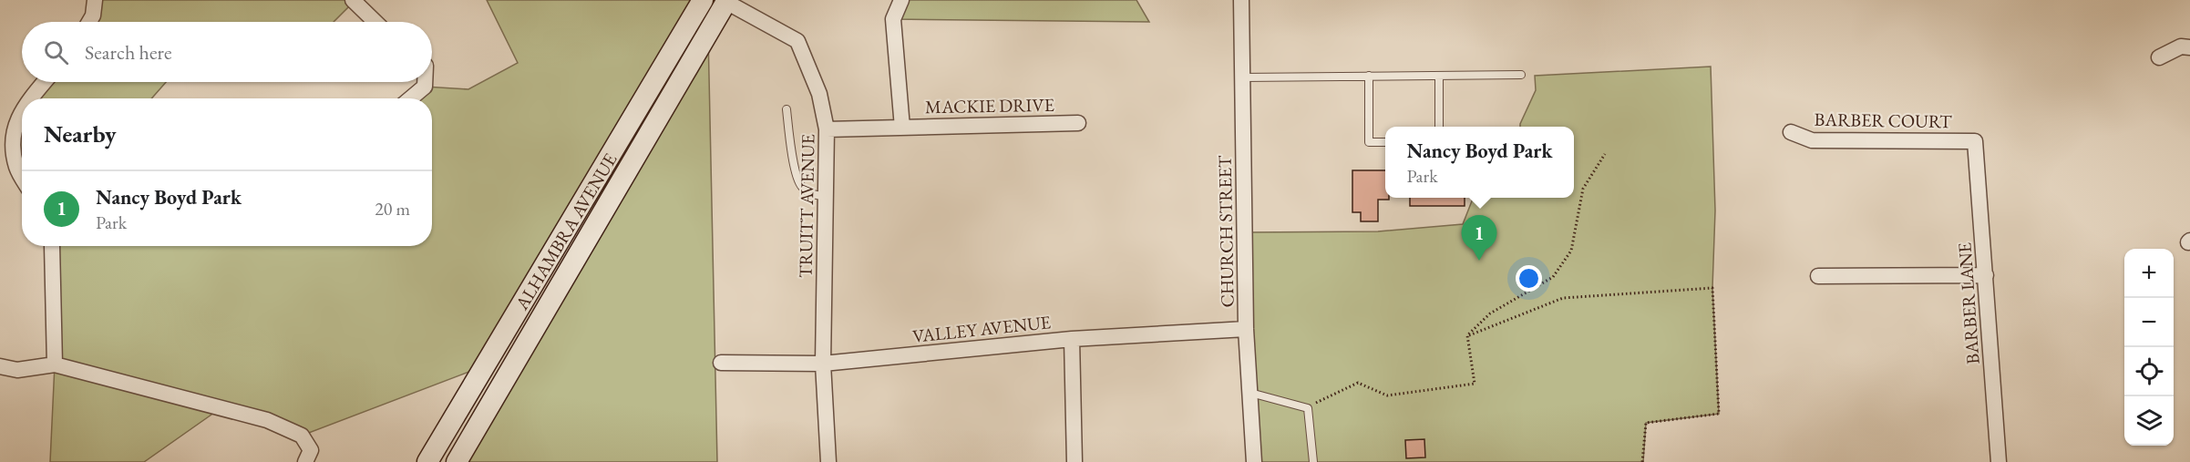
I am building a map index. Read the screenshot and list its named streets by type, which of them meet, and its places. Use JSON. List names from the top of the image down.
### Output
{
  "streets": {
    "main road": ["ALHAMBRA AVENUE"],
    "street": [
      "MACKIE DRIVE",
      "BARBER COURT",
      "TRUITT AVENUE",
      "CHURCH STREET",
      "BARBER LANE",
      "VALLEY AVENUE"
    ]
  },
  "crossings": [
    ["MACKIE DRIVE", "TRUITT AVENUE"],
    ["BARBER COURT", "BARBER LANE"],
    ["TRUITT AVENUE", "ALHAMBRA AVENUE"],
    ["TRUITT AVENUE", "VALLEY AVENUE"],
    ["CHURCH STREET", "VALLEY AVENUE"]
  ],
  "page": {
    "search": "Search here",
    "heading": "Nearby",
    "popup": ["Nancy Boyd Park", "Park"],
    "list": [
      {
        "mark": "1",
        "name": "Nancy Boyd Park",
        "note": "Park",
        "value": "20 m"
      }
    ],
    "pins": "1",
    "map_buttons": ["+", "−"]
  }
}
